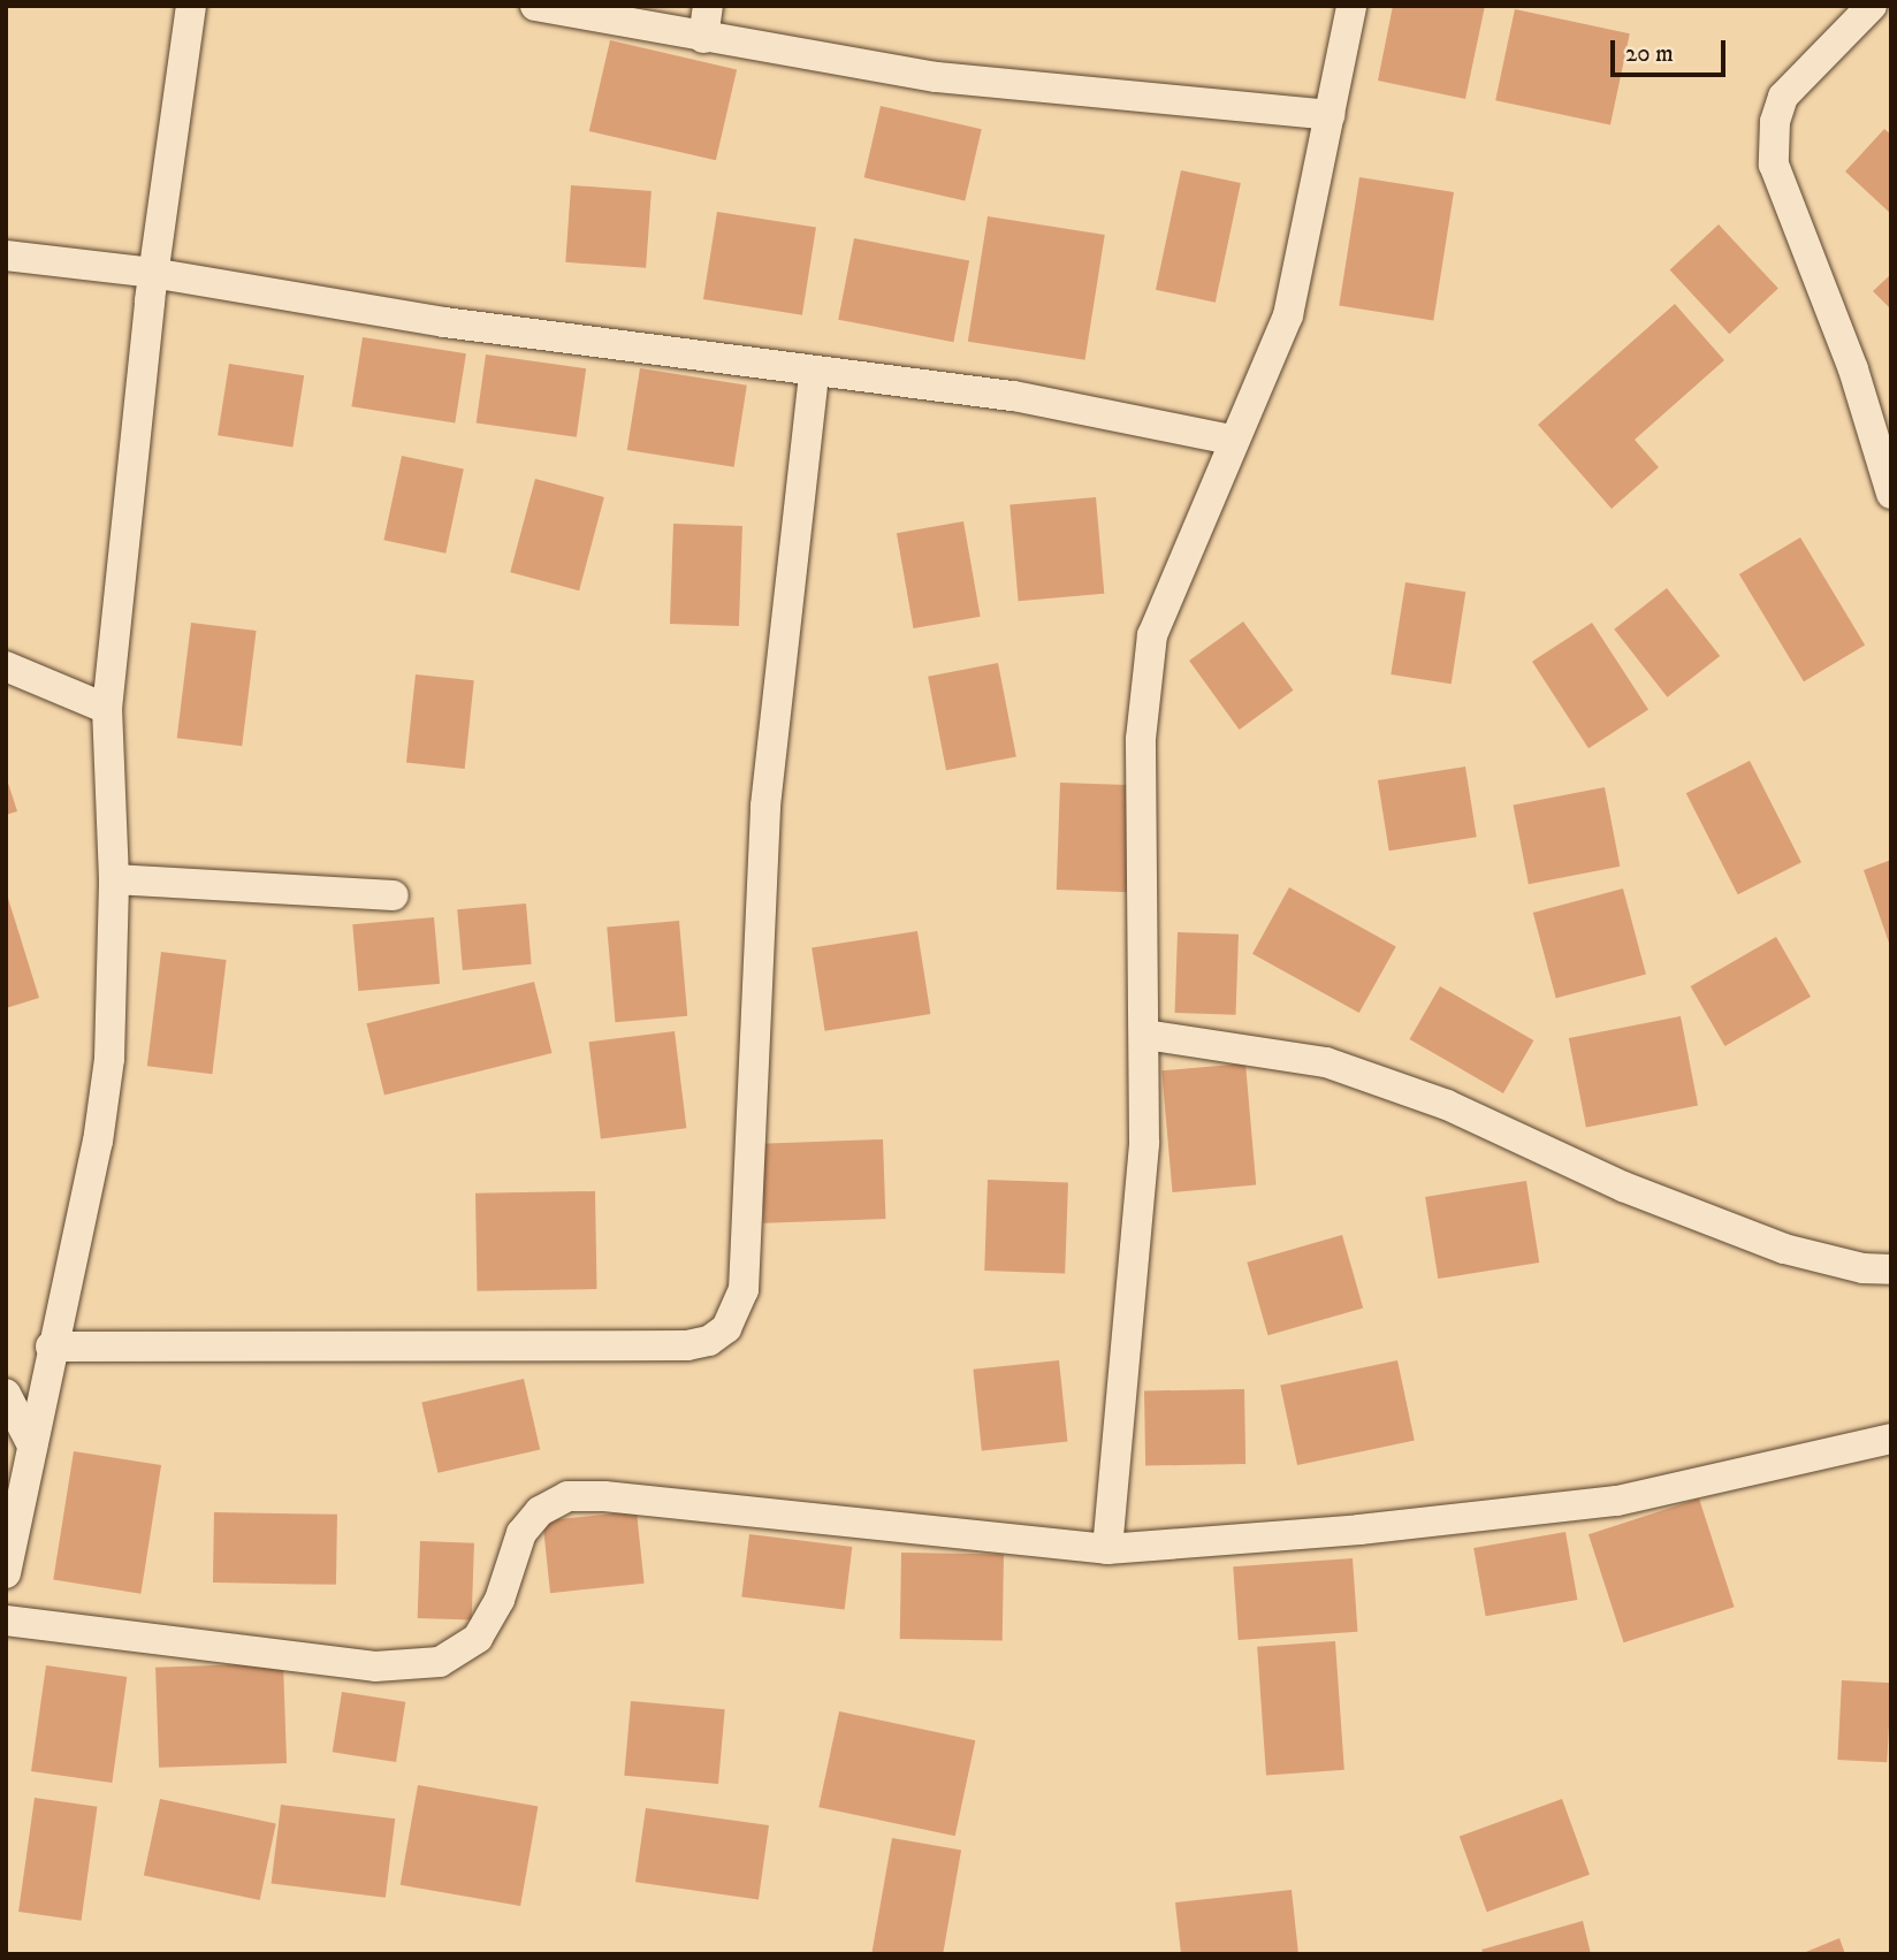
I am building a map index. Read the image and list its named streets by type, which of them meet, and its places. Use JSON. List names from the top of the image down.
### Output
{
  "scale_bar": "20 m"
}
